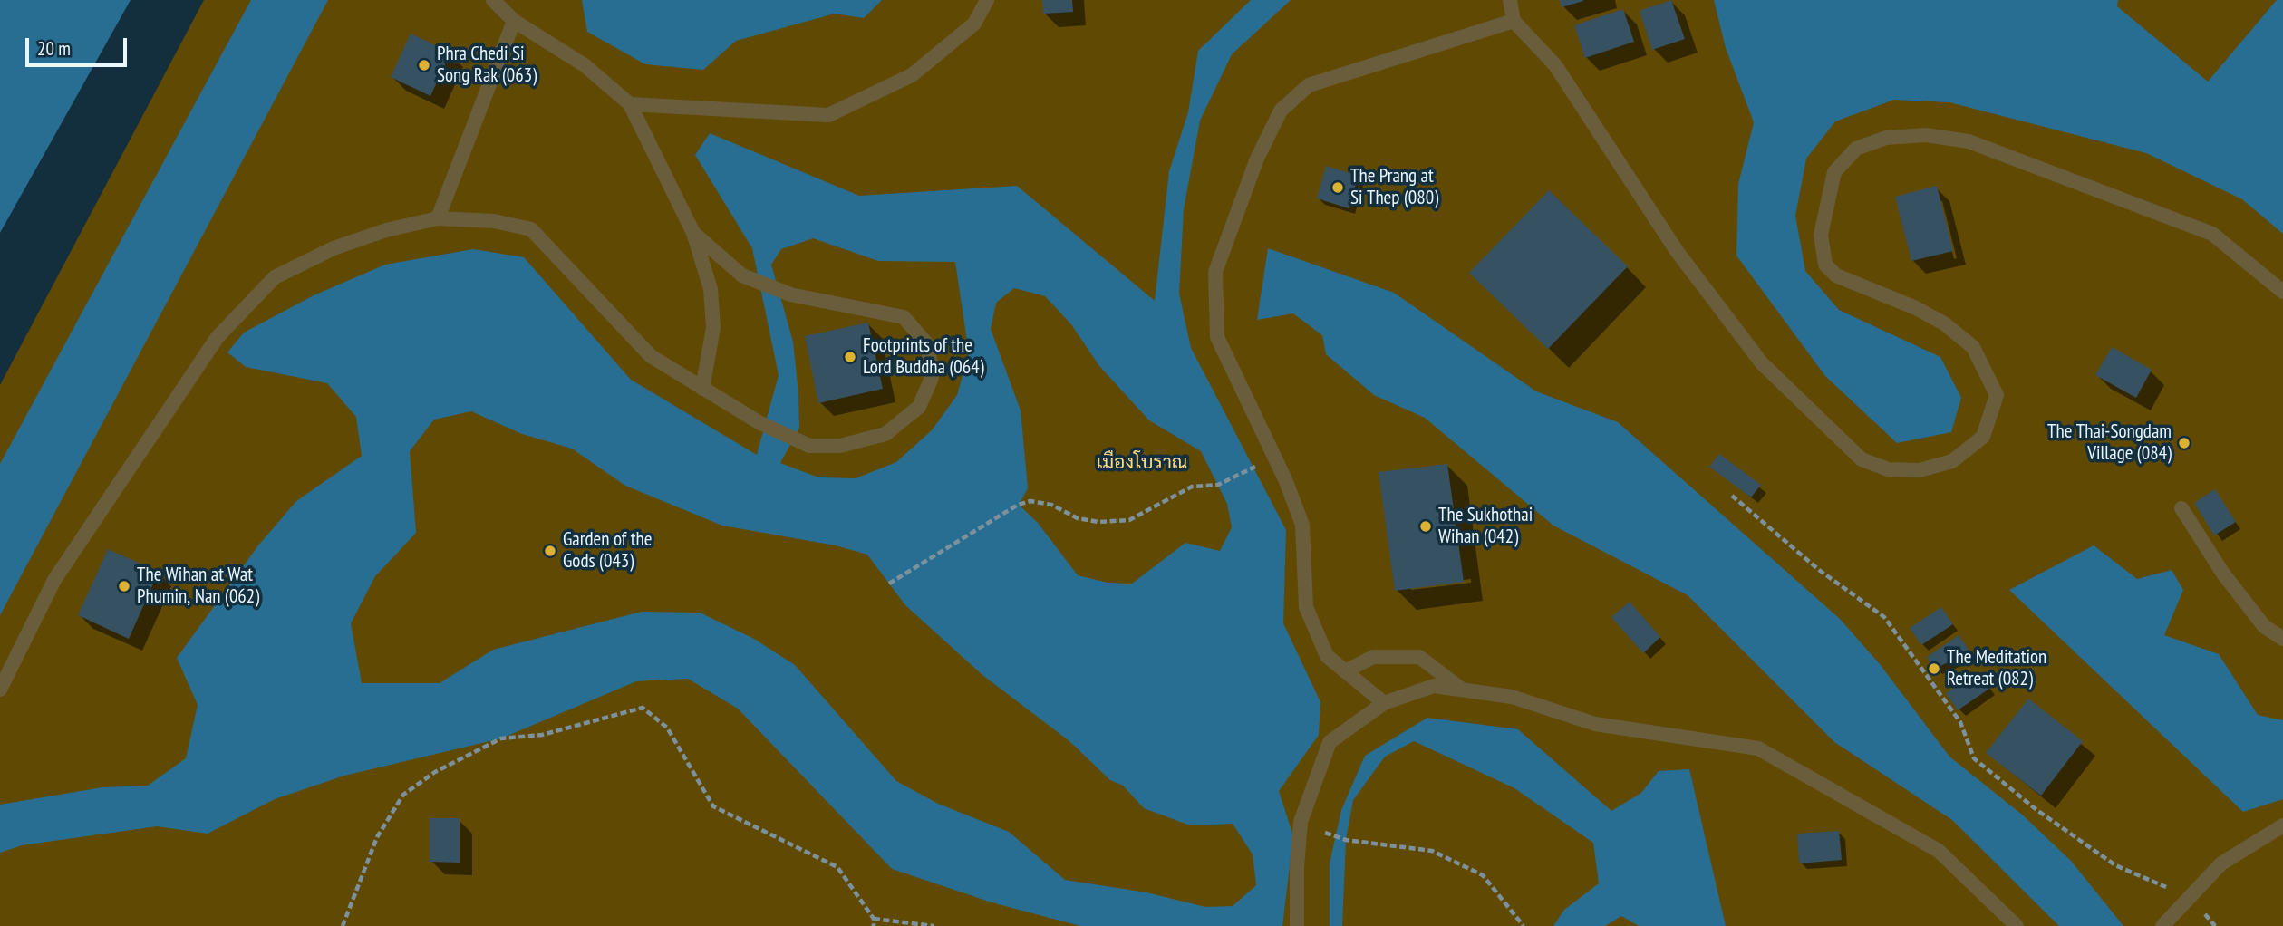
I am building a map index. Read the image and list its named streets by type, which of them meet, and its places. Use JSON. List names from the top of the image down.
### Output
{
  "parks": ["เมืองโบราณ"],
  "places": [
    "Phra Chedi Si Song Rak (063)",
    "The Prang at Si Thep (080)",
    "Footprints of the Lord Buddha (064)",
    "The Thai-Songdam Village (084)",
    "The Sukhothai Wihan (042)",
    "Garden of the Gods (043)",
    "The Wihan at Wat Phumin, Nan (062)",
    "The Meditation Retreat (082)"
  ],
  "scale_bar": "20 m"
}
